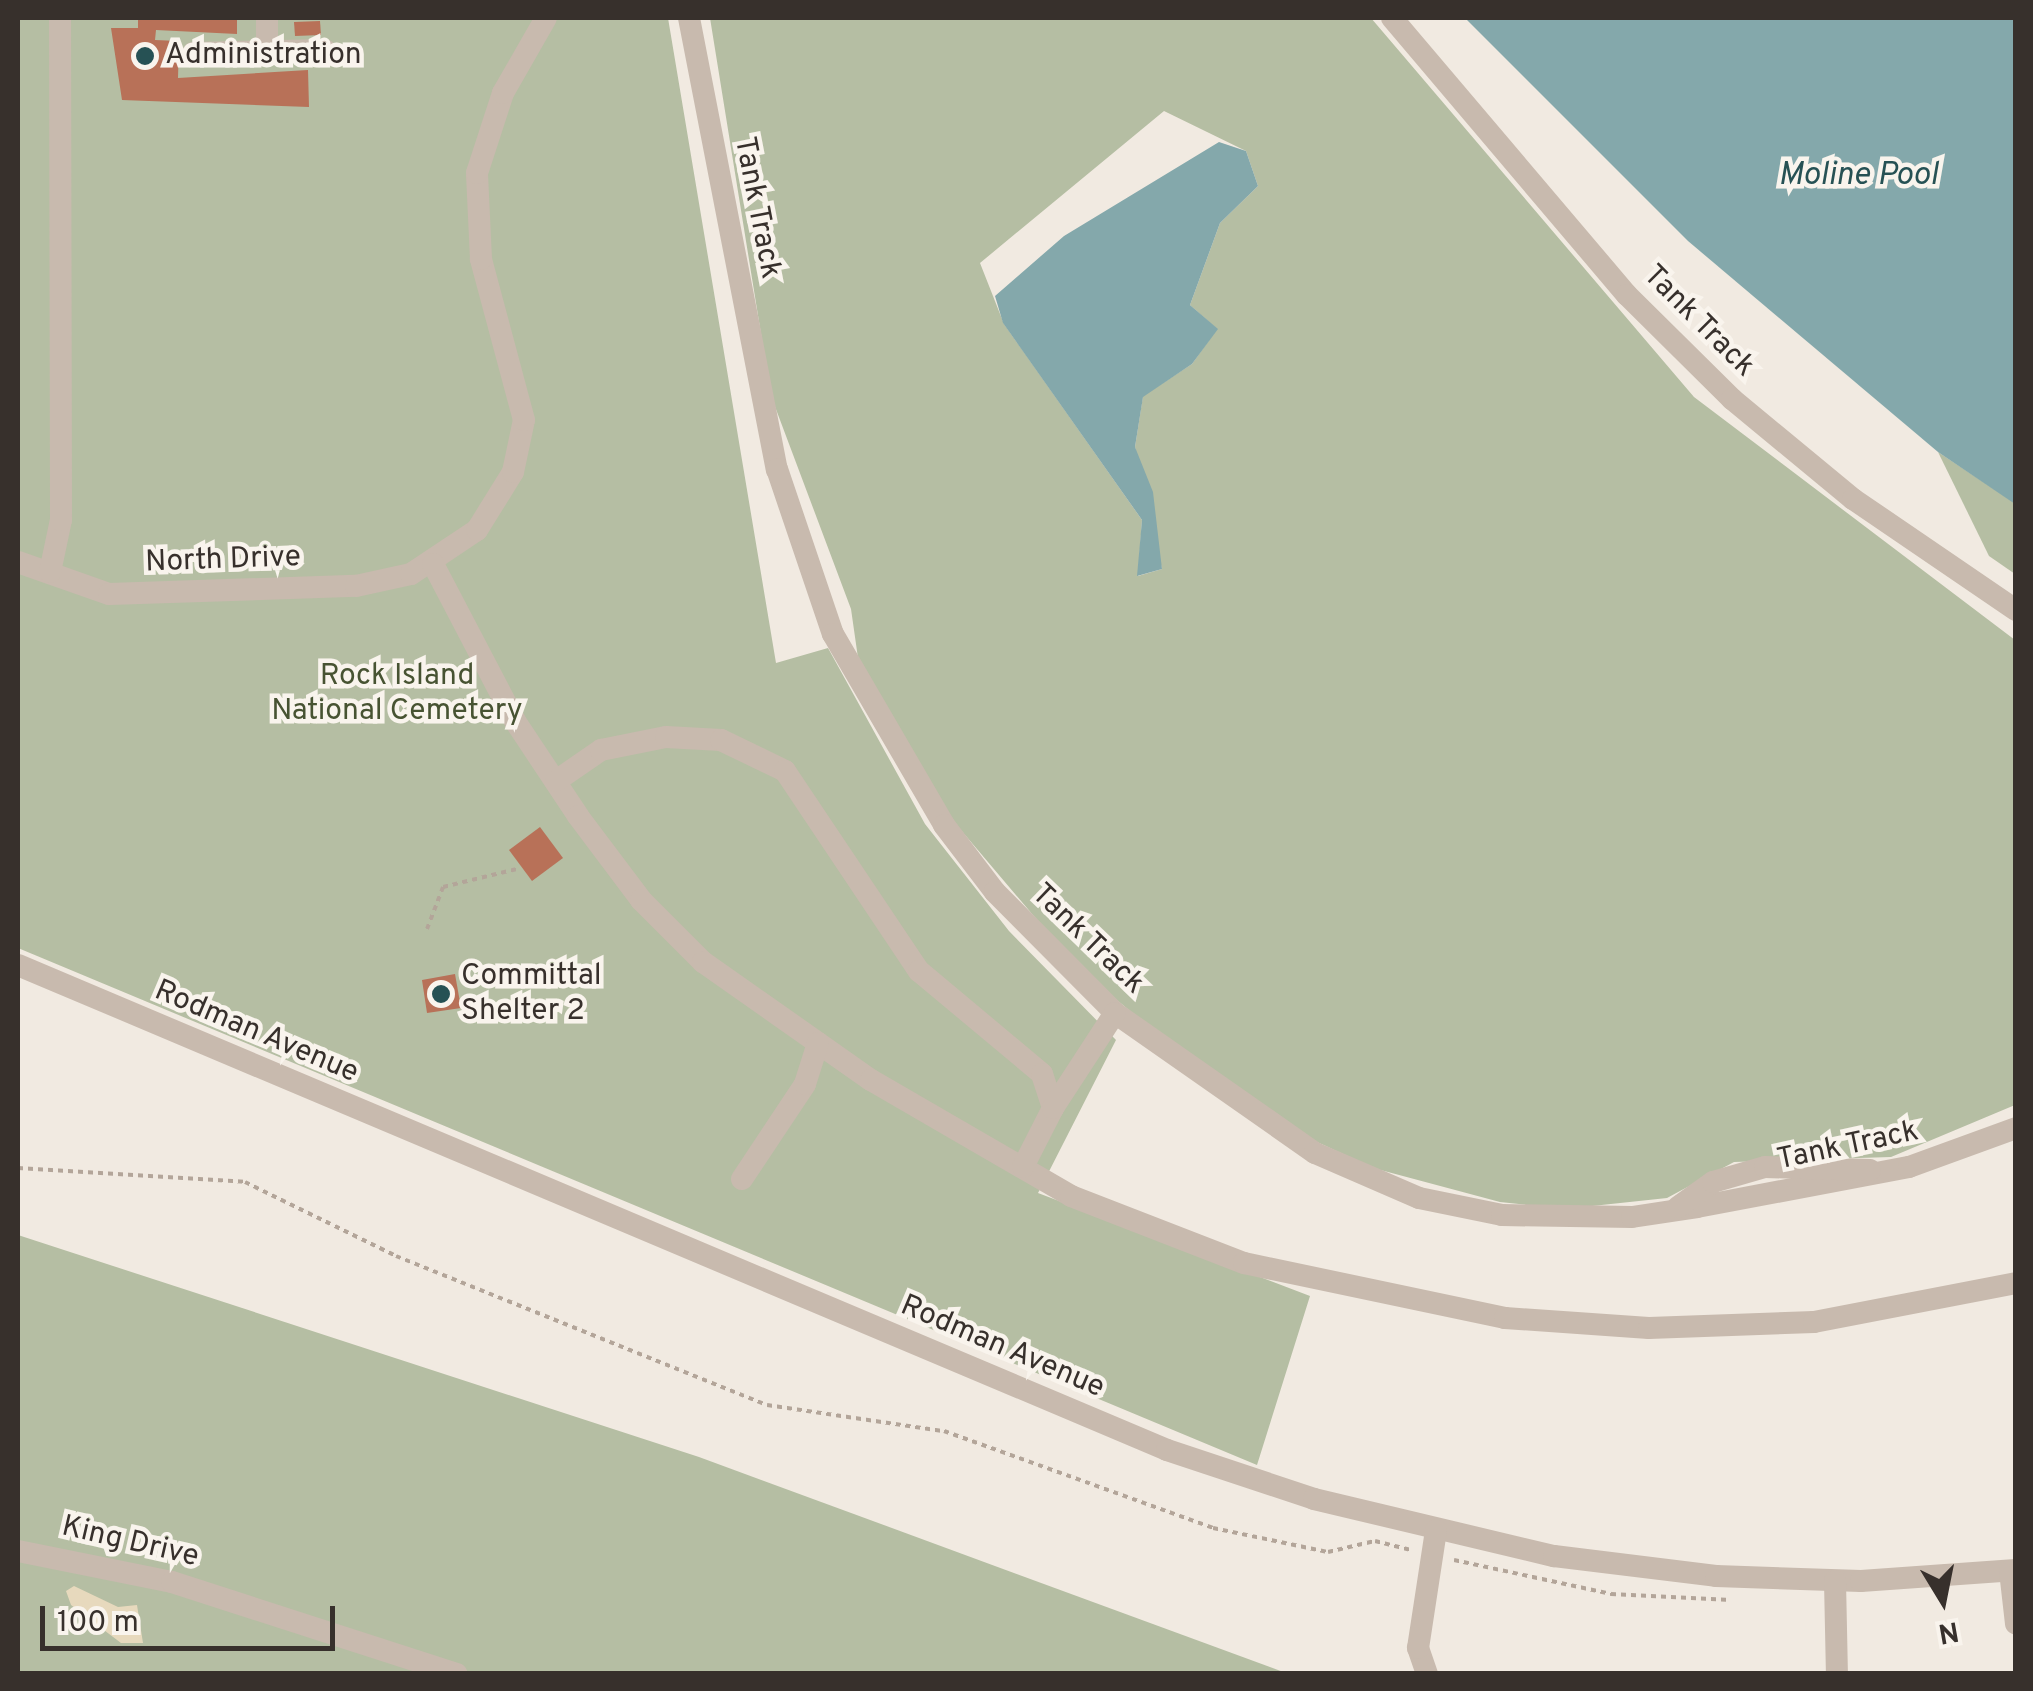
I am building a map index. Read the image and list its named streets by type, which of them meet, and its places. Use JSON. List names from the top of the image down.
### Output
{
  "streets": {
    "street": [
      "Tank Track",
      "North Drive",
      "Rodman Avenue",
      "King Drive"
    ]
  },
  "water": ["Moline Pool"],
  "parks": ["Rock Island National Cemetery"],
  "places": ["Administration", "Committal Shelter 2"],
  "scale_bar": "100 m",
  "north": "bottom"
}
